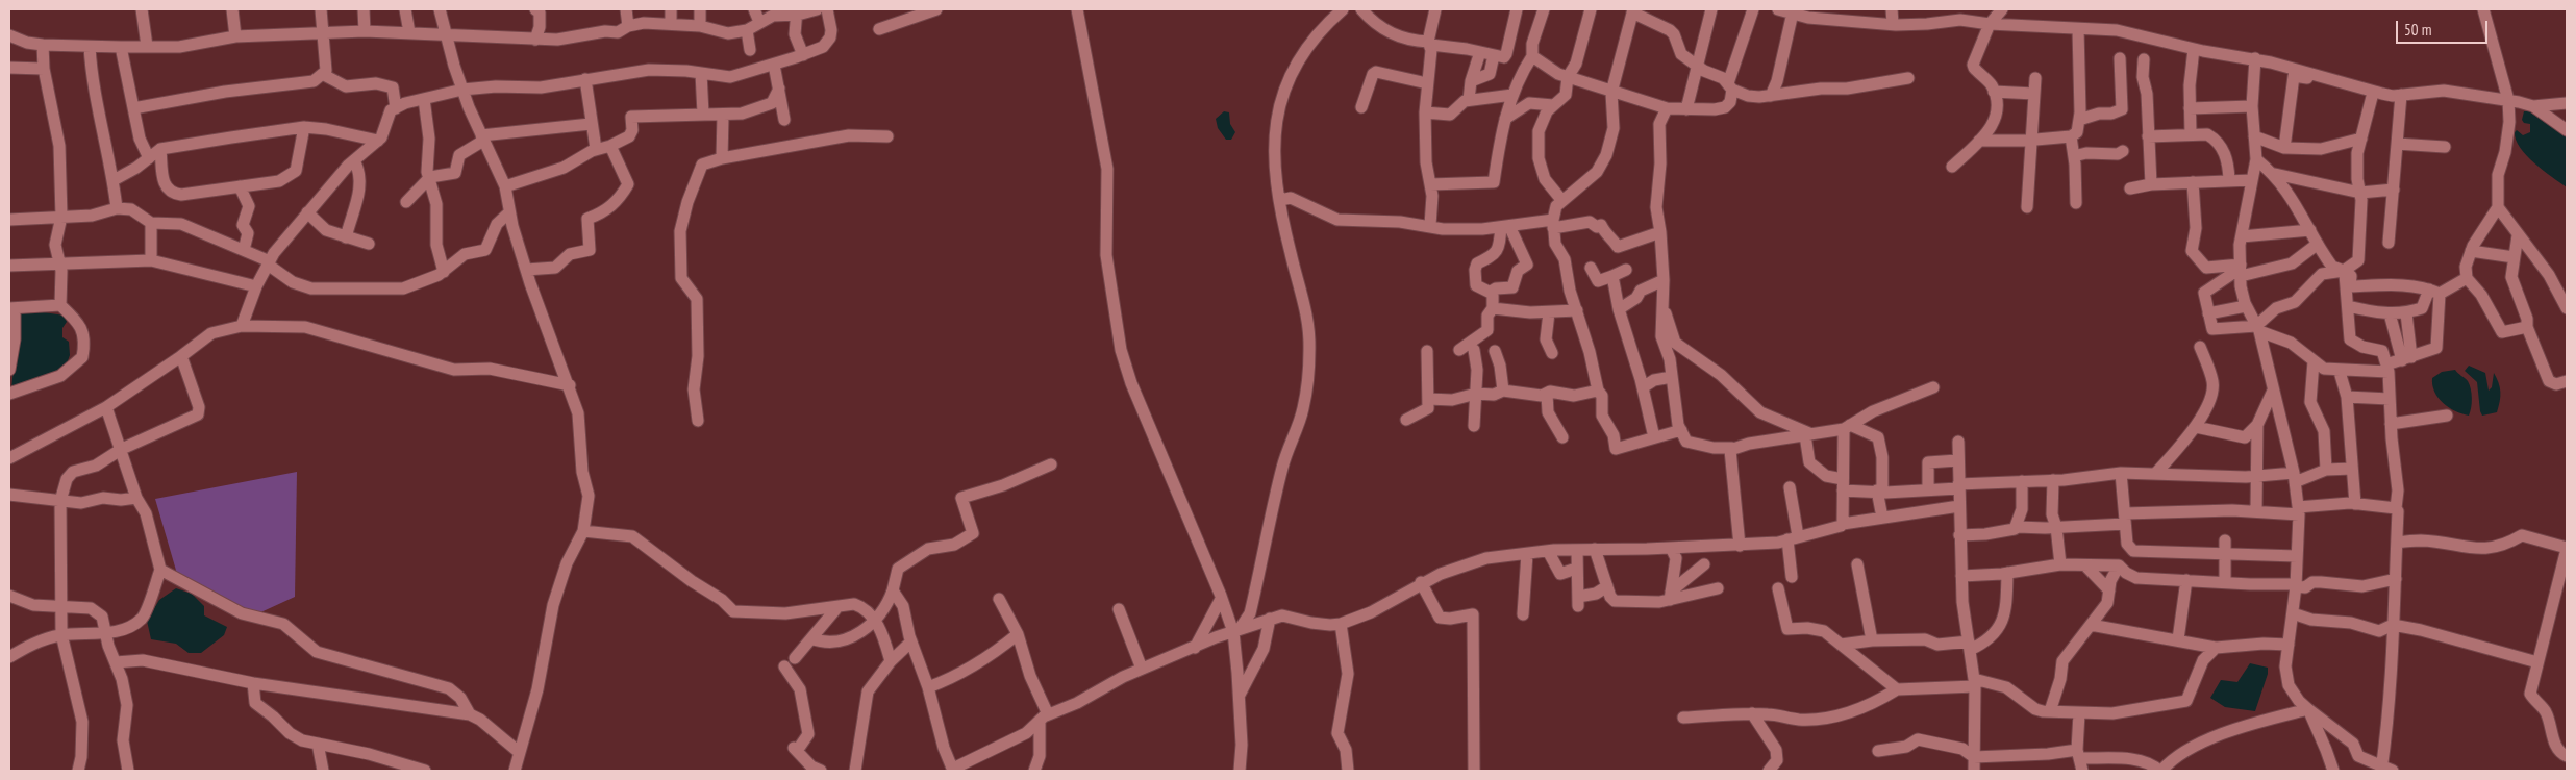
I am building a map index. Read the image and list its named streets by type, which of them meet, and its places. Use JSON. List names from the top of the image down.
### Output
{
  "scale_bar": "50 m"
}
